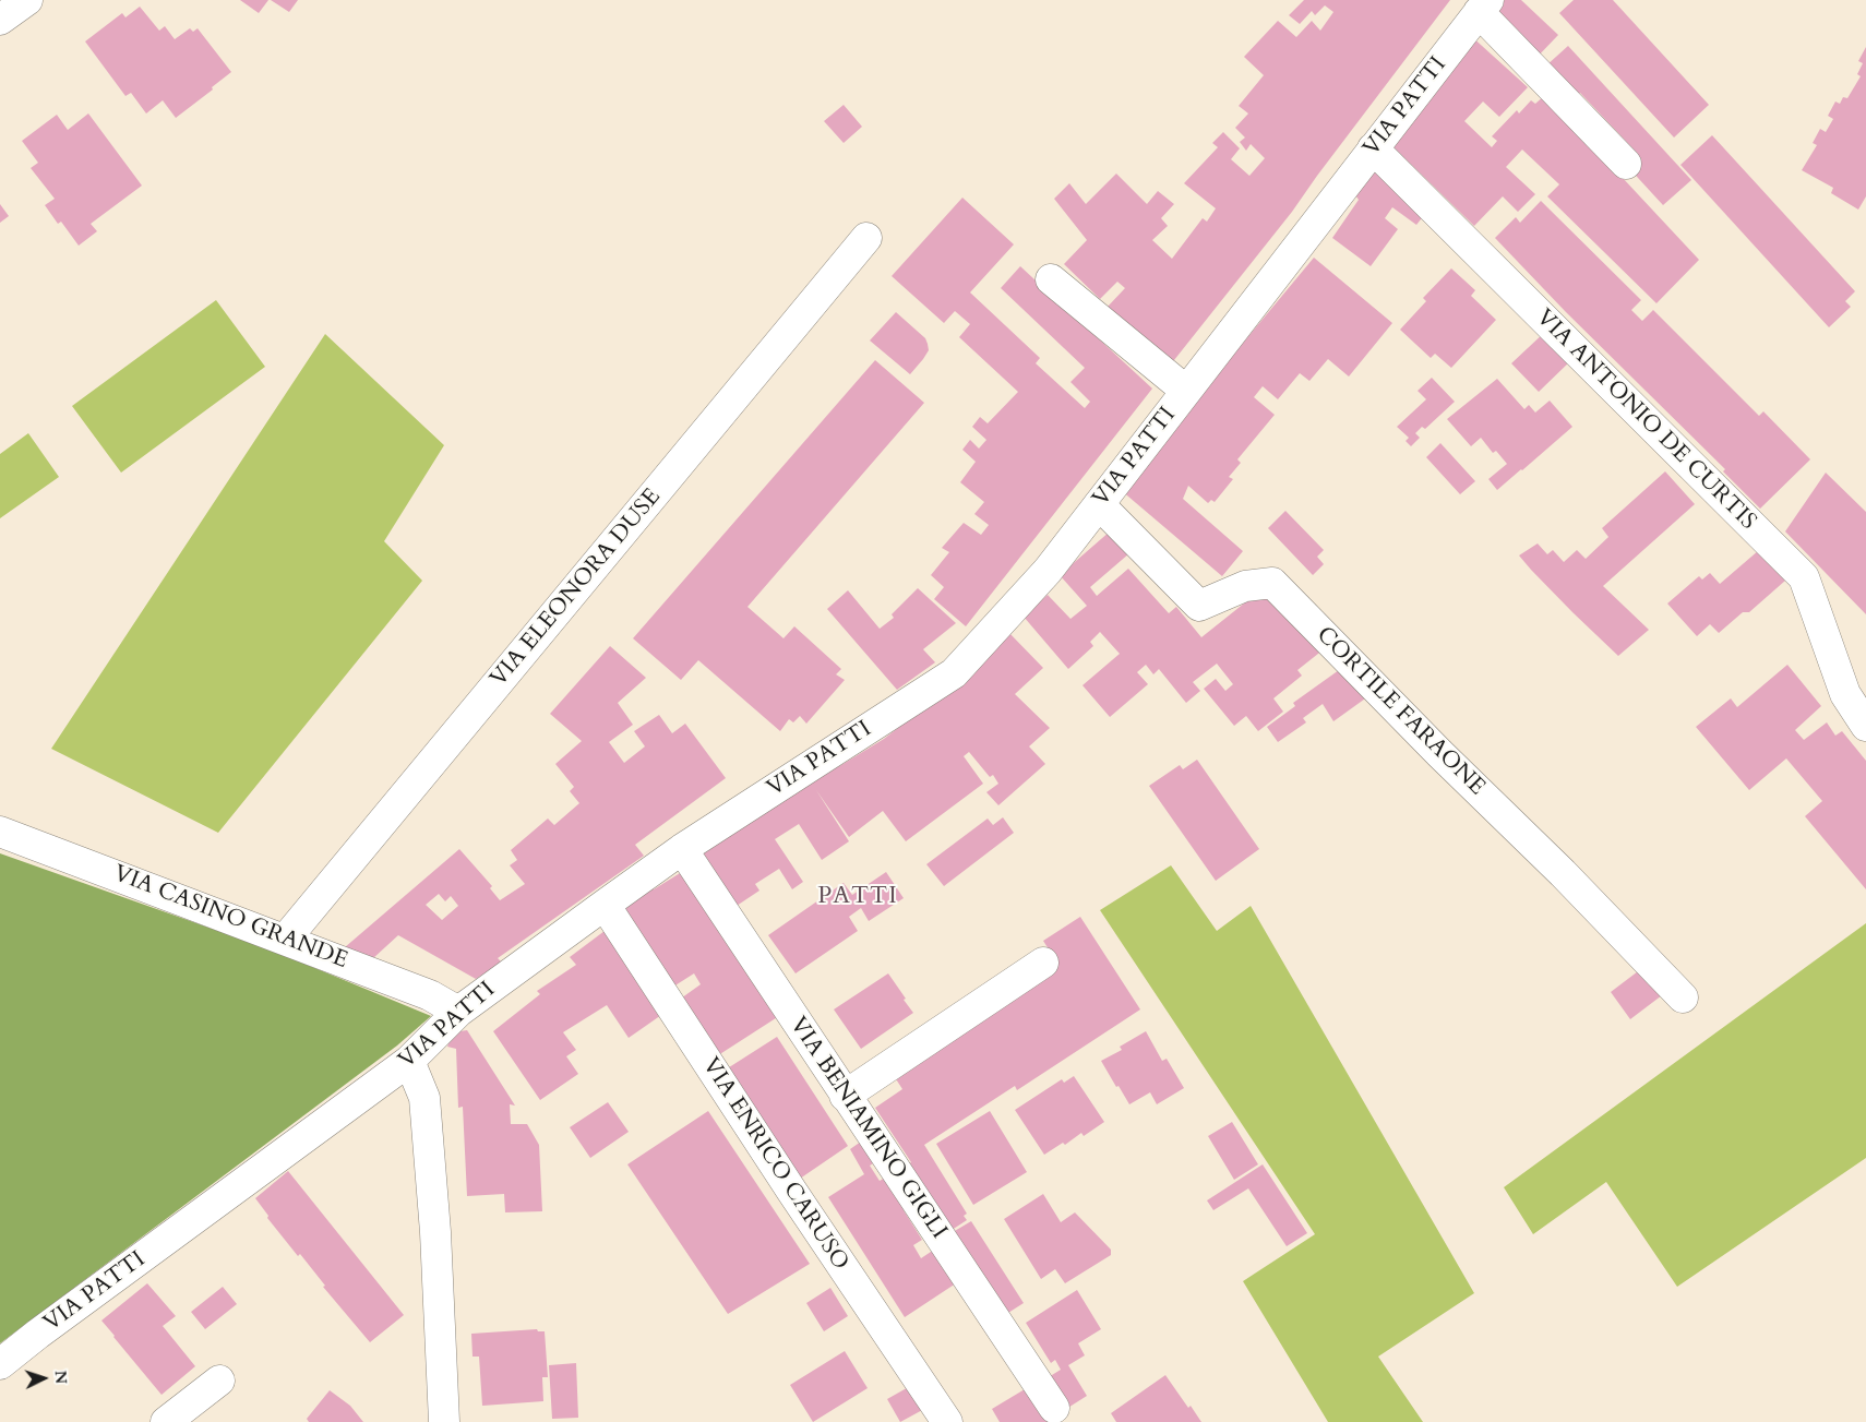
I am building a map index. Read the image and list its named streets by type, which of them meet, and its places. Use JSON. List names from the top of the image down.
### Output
{
  "streets": {
    "street": [
      "VIA PATTI",
      "VIA ANTONIO DE CURTIS",
      "VIA ELEONORA DUSE",
      "CORTILE FARAONE",
      "VIA CASINO GRANDE",
      "VIA BENIAMINO GIGLI",
      "VIA ENRICO CARUSO"
    ]
  },
  "crossings": [
    ["VIA PATTI", "VIA ANTONIO DE CURTIS"],
    ["VIA PATTI", "CORTILE FARAONE"],
    ["VIA PATTI", "VIA CASINO GRANDE"],
    ["VIA PATTI", "VIA BENIAMINO GIGLI"],
    ["VIA PATTI", "VIA ENRICO CARUSO"],
    ["VIA ELEONORA DUSE", "VIA CASINO GRANDE"]
  ],
  "districts": ["PATTI"],
  "north": "right"
}
